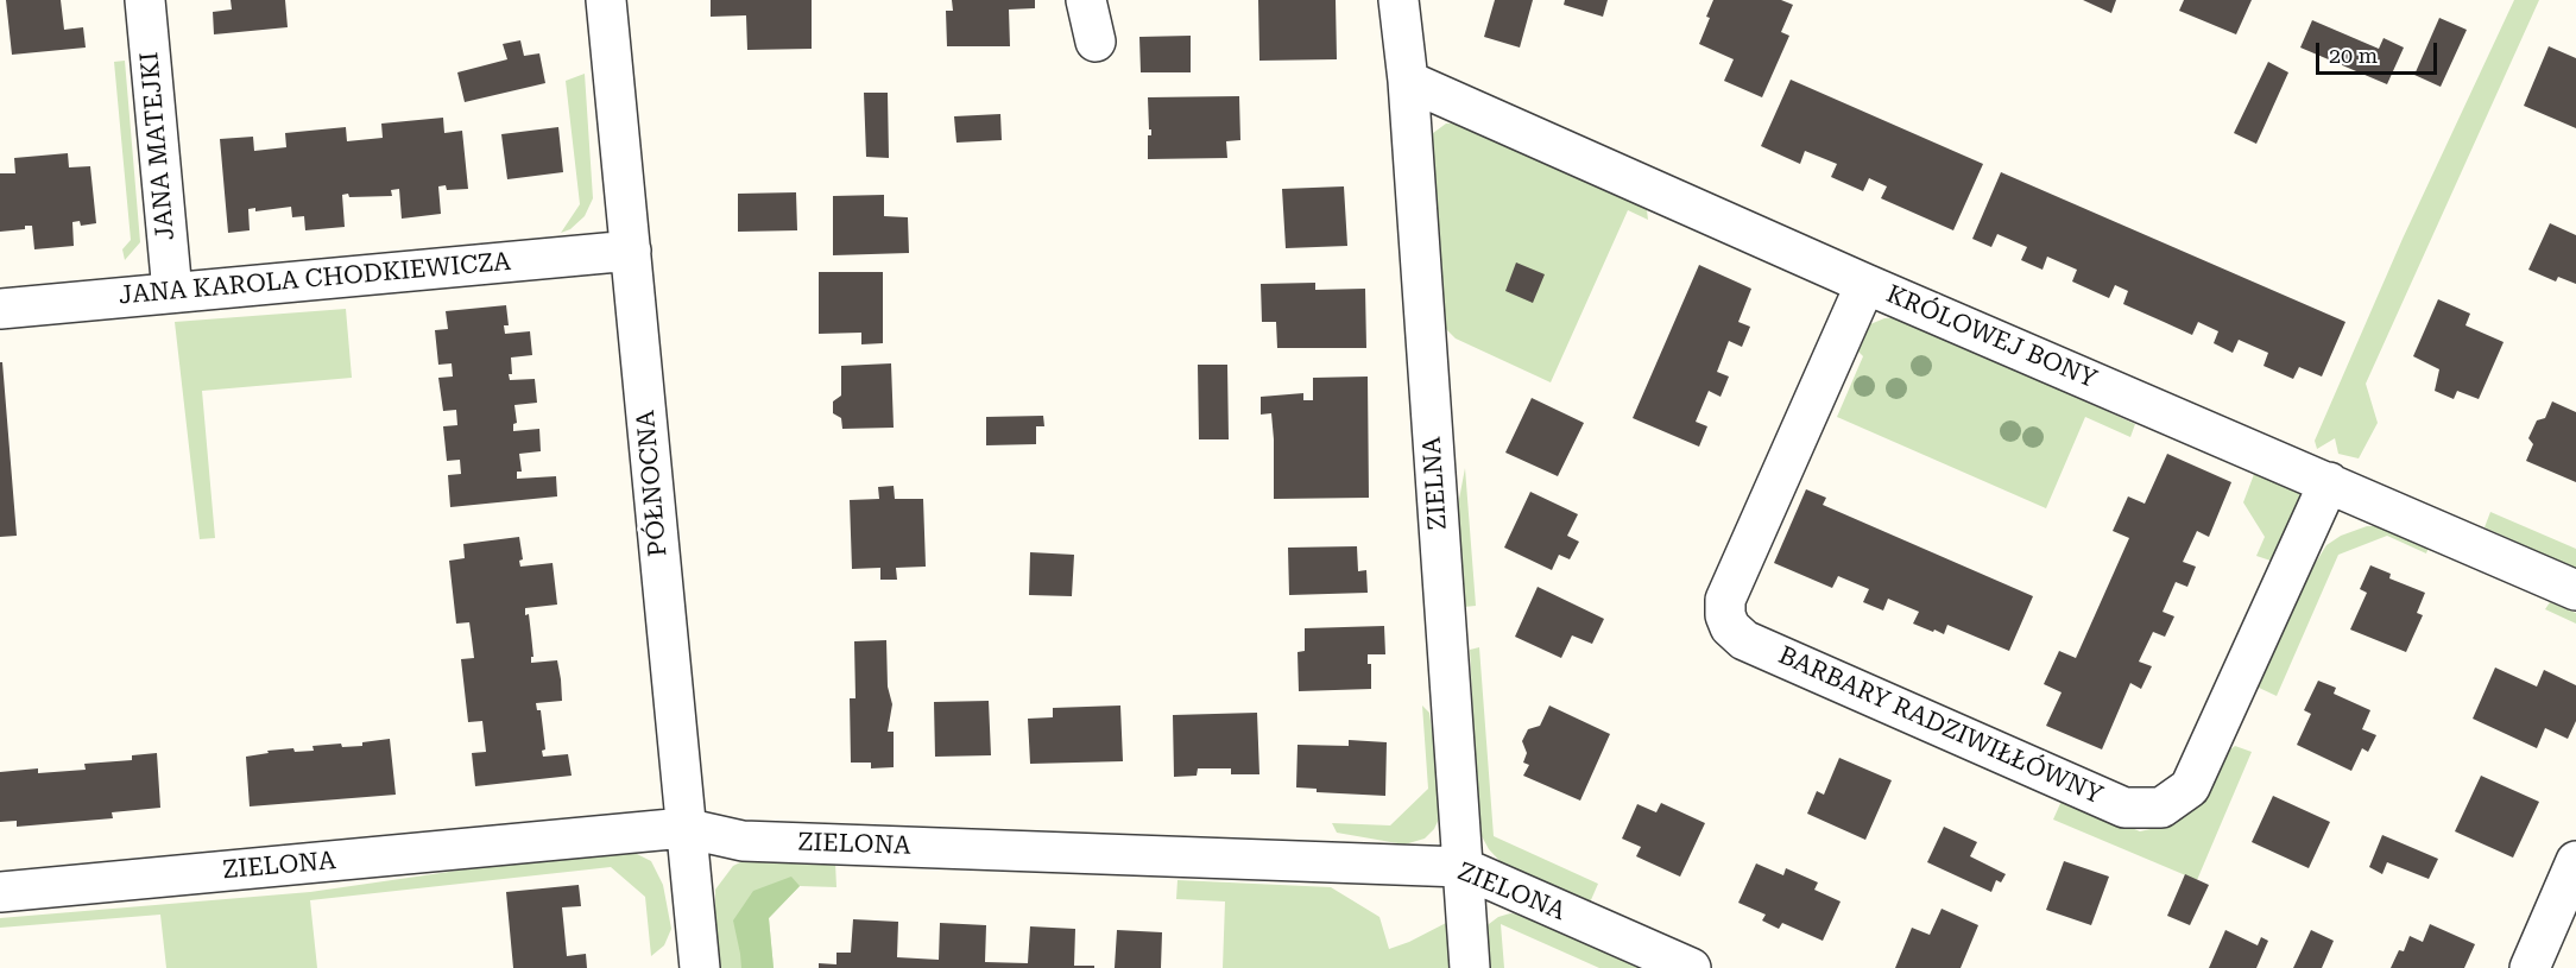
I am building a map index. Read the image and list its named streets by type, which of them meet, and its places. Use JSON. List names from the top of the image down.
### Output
{
  "streets": {
    "street": [
      "JANA MATEJKI",
      "JANA KAROLA CHODKIEWICZA",
      "KRÓLOWEJ BONY",
      "PÓŁNOCNA",
      "ZIELNA",
      "BARBARY RADZIWIŁŁÓWNY",
      "ZIELONA"
    ]
  },
  "crossings": [
    ["JANA MATEJKI", "JANA KAROLA CHODKIEWICZA"],
    ["JANA KAROLA CHODKIEWICZA", "PÓŁNOCNA"],
    ["KRÓLOWEJ BONY", "ZIELNA"],
    ["KRÓLOWEJ BONY", "BARBARY RADZIWIŁŁÓWNY"],
    ["PÓŁNOCNA", "ZIELONA"],
    ["ZIELNA", "ZIELONA"]
  ],
  "scale_bar": "20 m"
}
